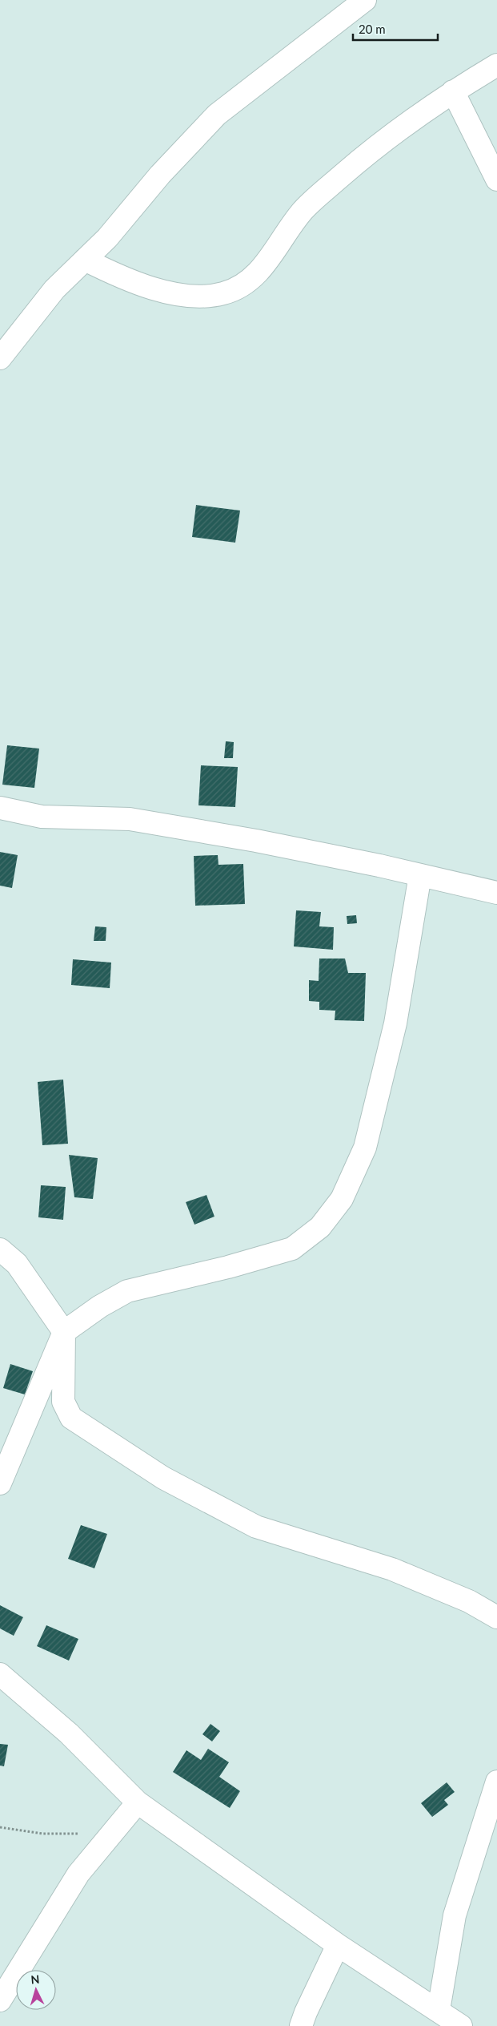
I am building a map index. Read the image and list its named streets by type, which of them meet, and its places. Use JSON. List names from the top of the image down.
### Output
{
  "scale_bar": "20 m",
  "north": "top"
}
